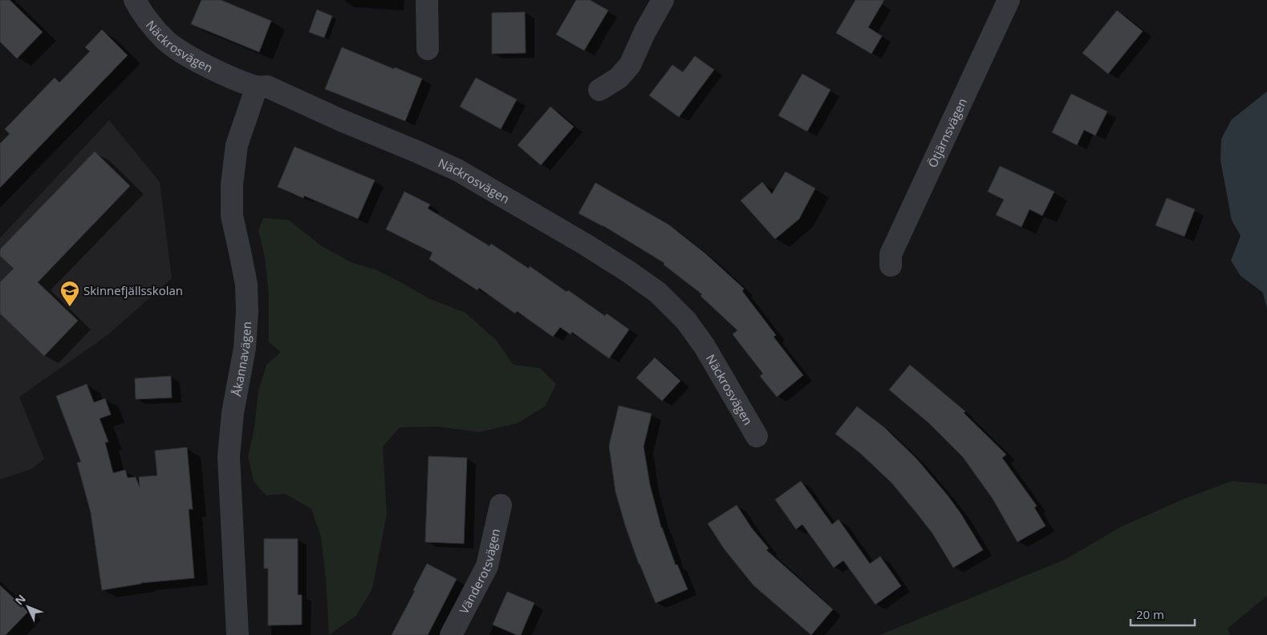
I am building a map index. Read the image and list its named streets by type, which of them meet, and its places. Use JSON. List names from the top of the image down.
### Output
{
  "streets": {
    "street": [
      "Näckrosvägen",
      "Ötjärnsvägen",
      "Åkannavägen",
      "Vänderotsvägen"
    ]
  },
  "crossings": [
    ["Näckrosvägen", "Åkannavägen"]
  ],
  "places": {
    "school or university": ["Skinnefjällsskolan"]
  },
  "scale_bar": "20 m",
  "north": "top left"
}
